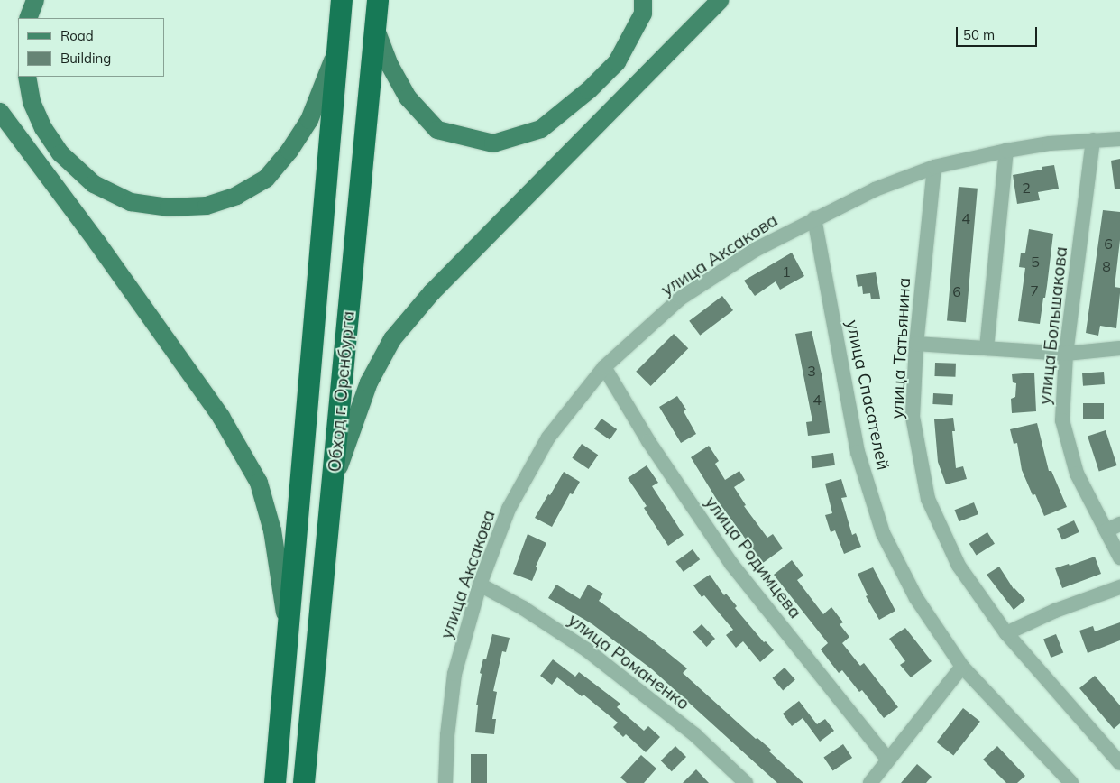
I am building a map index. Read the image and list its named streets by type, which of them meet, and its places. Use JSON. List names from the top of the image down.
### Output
{
  "streets": {
    "highway": ["Обход г. Оренбурга"],
    "street": [
      "улица Аксакова",
      "улица Большакова",
      "улица Татьянина",
      "улица Спасателей",
      "улица Родимцева",
      "улица Романенко"
    ]
  },
  "crossings": [
    ["улица Аксакова", "улица Большакова"],
    ["улица Аксакова", "улица Татьянина"],
    ["улица Аксакова", "улица Спасателей"],
    ["улица Аксакова", "улица Родимцева"],
    ["улица Аксакова", "улица Романенко"]
  ],
  "house_numbers": [
    "2",
    "4",
    "6",
    "5",
    "8",
    "1",
    "7",
    "6",
    "3",
    "4"
  ],
  "legend": ["Road", "Building"],
  "scale_bar": "50 m"
}
